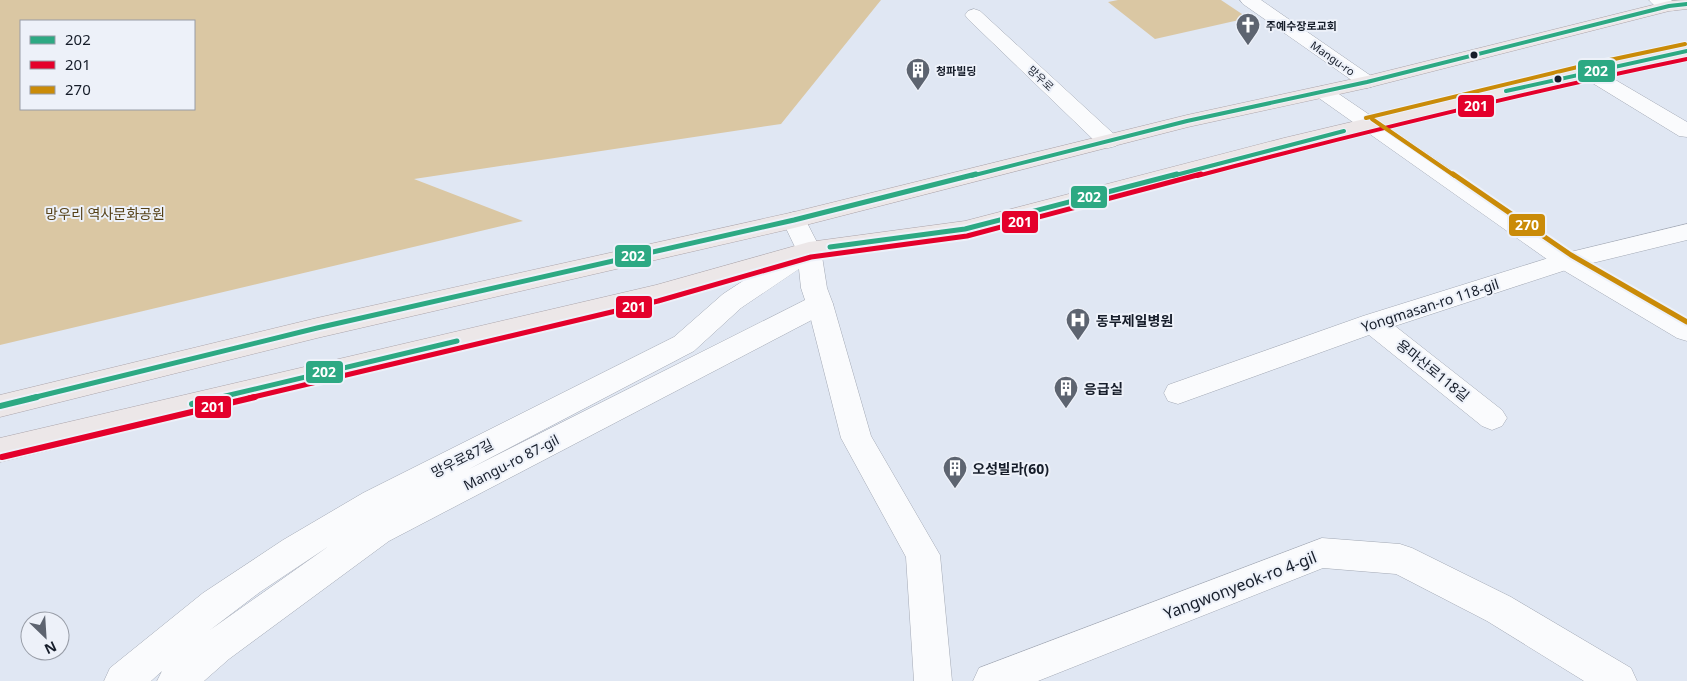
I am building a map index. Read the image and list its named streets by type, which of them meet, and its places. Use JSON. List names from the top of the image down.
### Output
{
  "streets": {
    "main road": ["Mangu-ro"],
    "street": [
      "망우로",
      "Yongmasan-ro 118-gil",
      "용마산로118길",
      "망우로87길",
      "Mangu-ro 87-gil",
      "Yangwonyeok-ro 4-gil"
    ]
  },
  "crossings": [
    ["Mangu-ro", "망우로"],
    ["Yongmasan-ro 118-gil", "용마산로118길"]
  ],
  "parks": ["망우리 역사문화공원"],
  "places": {
    "church": ["주예수장로교회"],
    "building": ["청파빌딩", "응급실", "오성빌라(60)"],
    "hospital": ["동부제일병원"]
  },
  "lines": ["transit line 202", "transit line 270", "transit line 201"],
  "legend": ["202", "201", "270"],
  "north": "bottom right"
}
